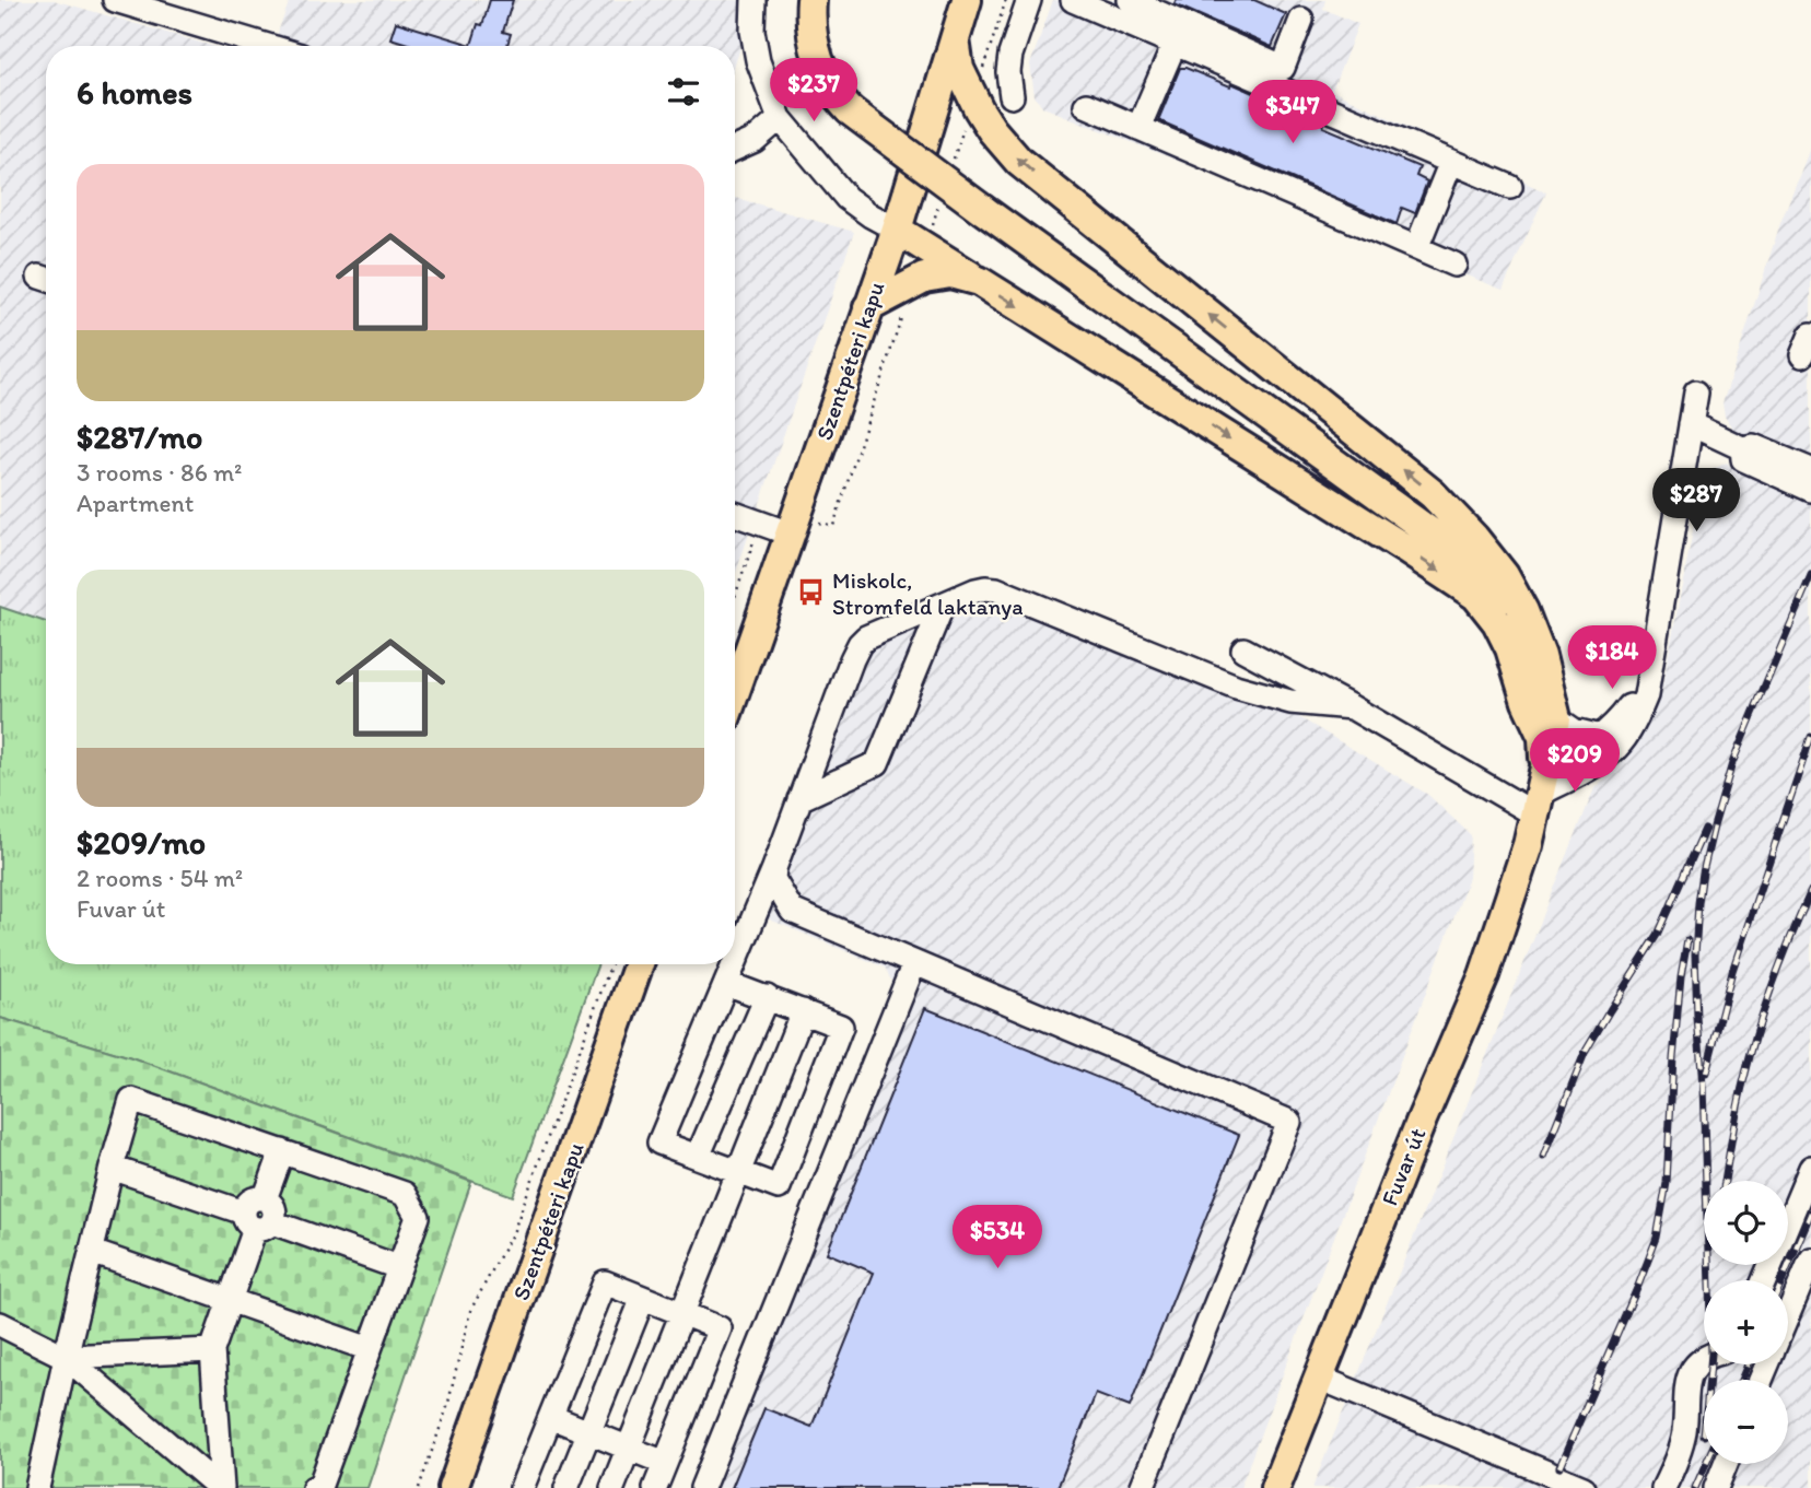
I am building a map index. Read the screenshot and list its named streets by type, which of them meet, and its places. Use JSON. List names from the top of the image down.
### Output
{
  "streets": {
    "main road": ["Szentpéteri kapu", "Fuvar út"]
  },
  "places": {
    "bus stop": ["Miskolc, Stromfeld laktanya"]
  },
  "page": {
    "heading": "6 homes",
    "price": [
      "$237",
      "$347",
      "$287",
      "$184",
      "$209",
      "$534"
    ],
    "list": [
      {
        "name": "$287/mo",
        "note": "3 rooms · 86 m² · Apartment"
      },
      {
        "name": "$209/mo",
        "note": "2 rooms · 54 m² · Fuvar út"
      }
    ],
    "map_buttons": ["+", "−"]
  }
}
